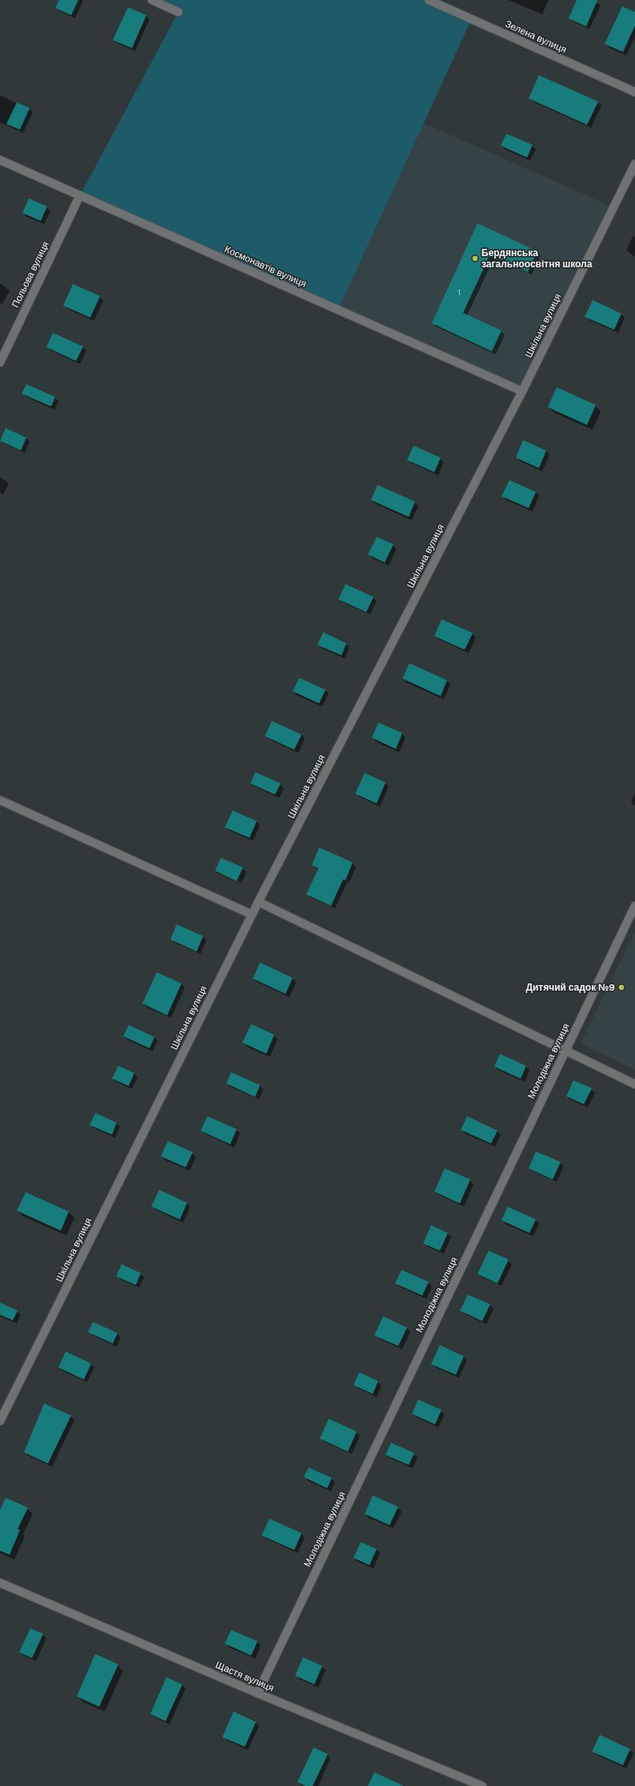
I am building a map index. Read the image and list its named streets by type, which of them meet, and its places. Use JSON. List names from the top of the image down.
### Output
{
  "streets": {
    "street": [
      "Зелена вулиця",
      "Космонавтів вулиця",
      "Польова вулиця",
      "Шкільна вулиця",
      "Молодіжна вулиця",
      "Щастя вулиця"
    ]
  },
  "crossings": [
    ["Космонавтів вулиця", "Польова вулиця"],
    ["Космонавтів вулиця", "Шкільна вулиця"],
    ["Молодіжна вулиця", "Щастя вулиця"]
  ],
  "places": ["Бердянська загальноосвітня школа", "Дитячий садок №9"],
  "house_numbers": ["1"]
}
